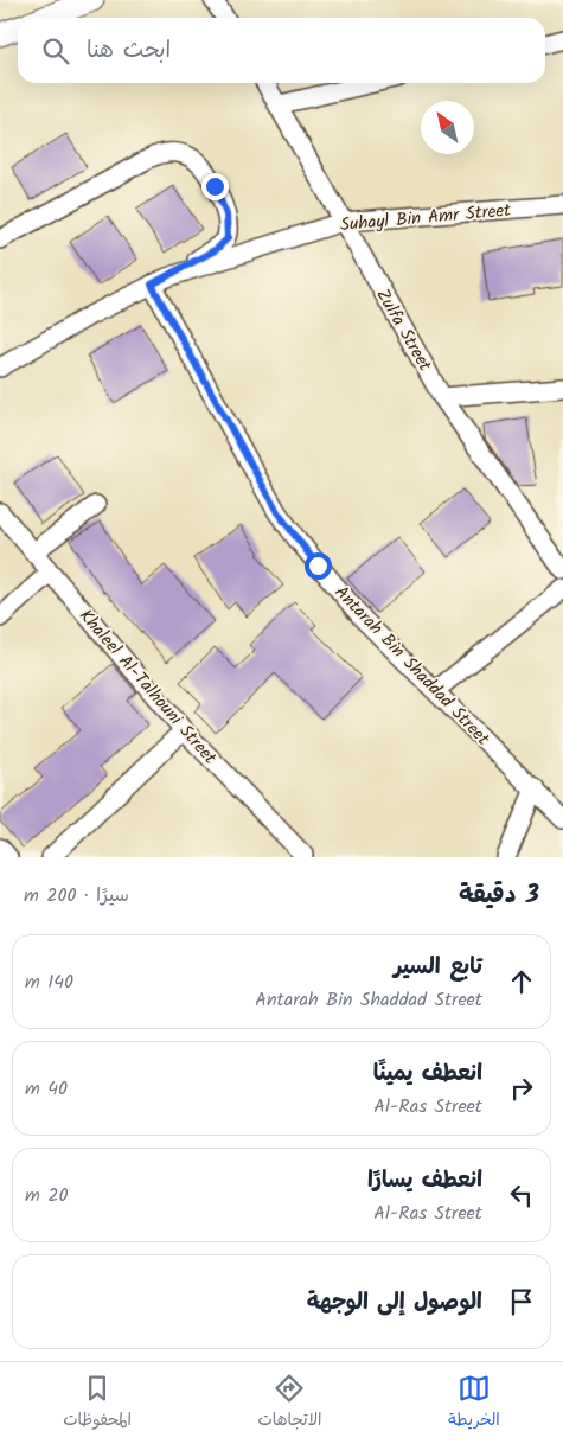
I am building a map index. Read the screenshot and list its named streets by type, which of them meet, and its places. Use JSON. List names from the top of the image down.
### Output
{
  "streets": {
    "street": [
      "Suhayl Bin Amr Street",
      "Zulfa Street",
      "Antarah Bin Shaddad Street",
      "Khaleel Al-Talhouni Street"
    ]
  },
  "crossings": [
    ["Suhayl Bin Amr Street", "Zulfa Street"],
    ["Suhayl Bin Amr Street", "Antarah Bin Shaddad Street"]
  ],
  "north": "top left",
  "page": {
    "search": "ابحث هنا",
    "heading": ["3 دقيقة", "سيرًا · 200 m"],
    "list": [
      ["تابع السير", "Antarah Bin Shaddad Street", "140 m"],
      ["انعطف يمينًا", "Al-Ras Street", "40 m"],
      ["انعطف يسارًا", "Al-Ras Street", "20 m"],
      "الوصول إلى الوجهة"
    ],
    "nav": ["الخريطة", "الاتجاهات", "المحفوظات"]
  }
}
